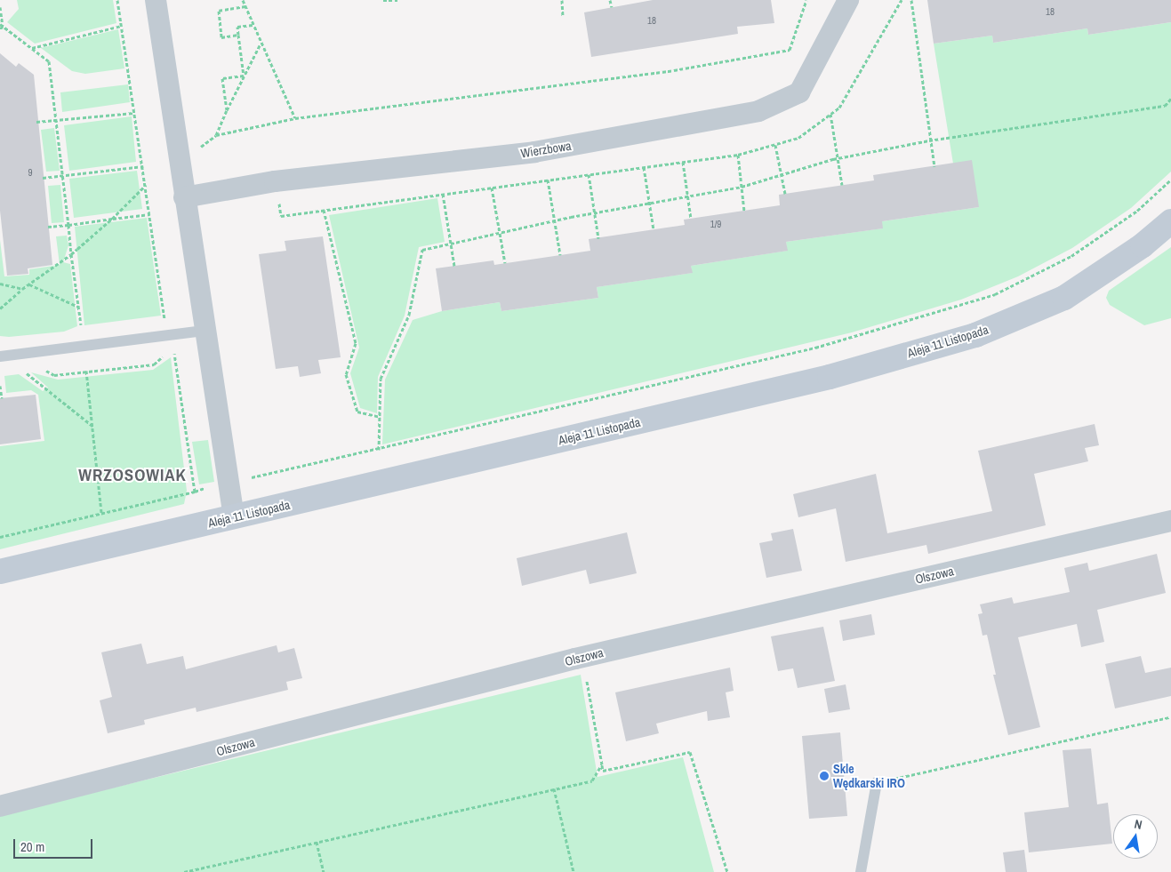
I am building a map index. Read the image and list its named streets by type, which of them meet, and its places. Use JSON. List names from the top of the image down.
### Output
{
  "streets": {
    "street": ["Wierzbowa", "Aleja 11 Listopada", "Olszowa"]
  },
  "districts": ["WRZOSOWIAK"],
  "places": ["Skle Wędkarski IRO"],
  "house_numbers": [
    "18",
    "18",
    "9",
    "1/9"
  ],
  "scale_bar": "20 m",
  "north": "top"
}
